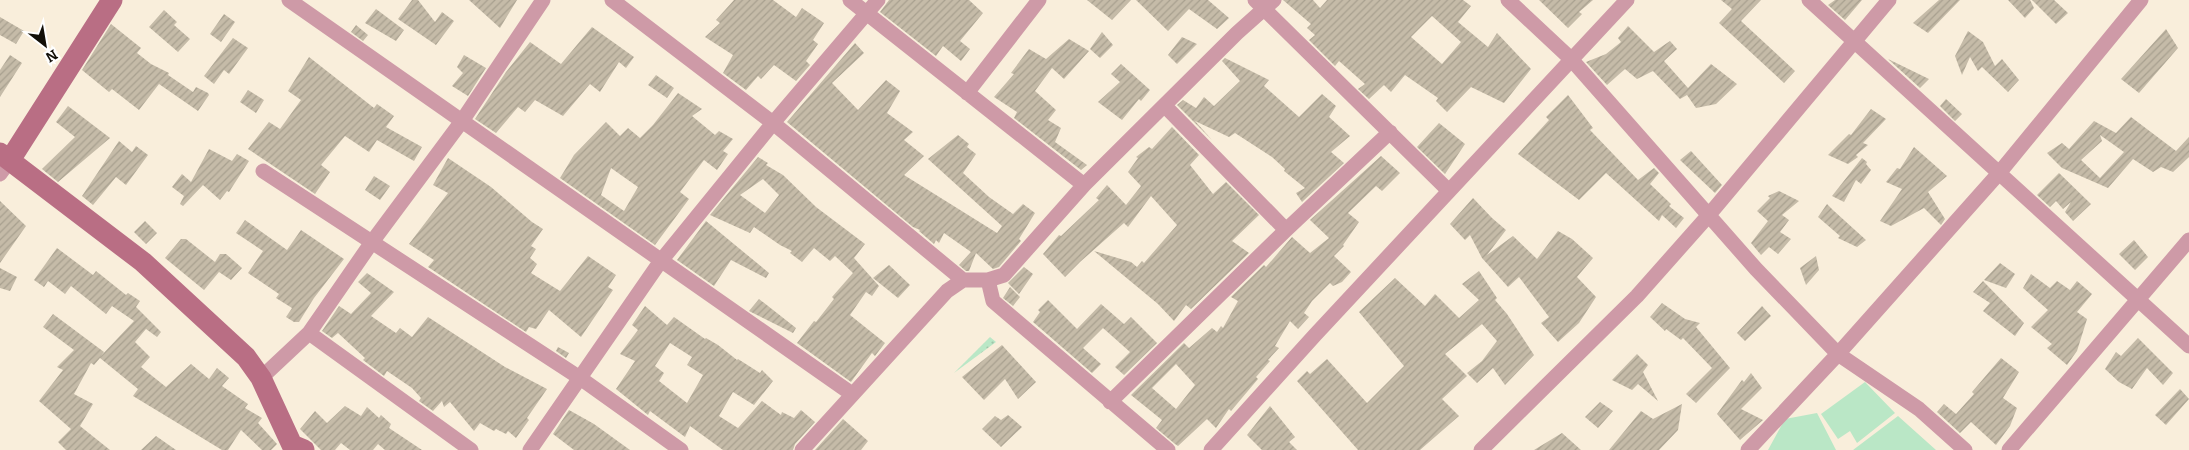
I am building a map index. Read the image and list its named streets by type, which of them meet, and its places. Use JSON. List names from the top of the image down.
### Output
{
  "north": "bottom right"
}
